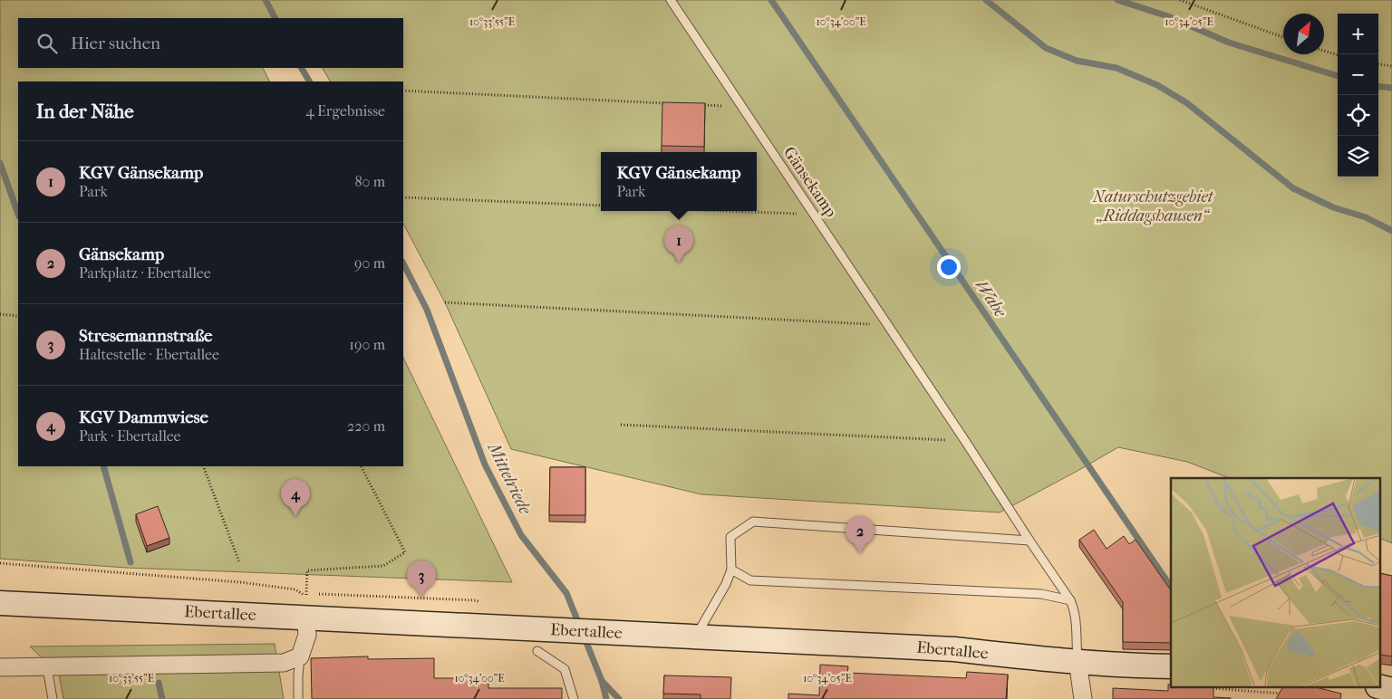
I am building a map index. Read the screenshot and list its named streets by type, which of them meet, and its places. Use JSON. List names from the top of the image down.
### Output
{
  "streets": {
    "main road": ["Ebertallee"],
    "lane": ["Gänsekamp"]
  },
  "crossings": [
    ["Gänsekamp", "Ebertallee"]
  ],
  "water": ["Wabe", "Mittelriede"],
  "parks": ["Naturschutzgebiet „Riddagshausen“"],
  "north": "top right",
  "page": {
    "map_buttons": ["+", "−"],
    "search": "Hier suchen",
    "heading": ["In der Nähe", "4 Ergebnisse"],
    "list": [
      {
        "mark": "1",
        "name": "KGV Gänsekamp",
        "note": "Park",
        "value": "80 m"
      },
      {
        "mark": "2",
        "name": "Gänsekamp",
        "note": "Parkplatz · Ebertallee",
        "value": "90 m"
      },
      {
        "mark": "3",
        "name": "Stresemannstraße",
        "note": "Haltestelle · Ebertallee",
        "value": "190 m"
      },
      {
        "mark": "4",
        "name": "KGV Dammwiese",
        "note": "Park · Ebertallee",
        "value": "220 m"
      }
    ],
    "popup": ["KGV Gänsekamp", "Park"],
    "pins": [
      "1",
      "4",
      "2",
      "3"
    ]
  },
  "coordinates": ["10°33'55\"E", "10°34'00\"E", "10°34'05\"E"]
}
